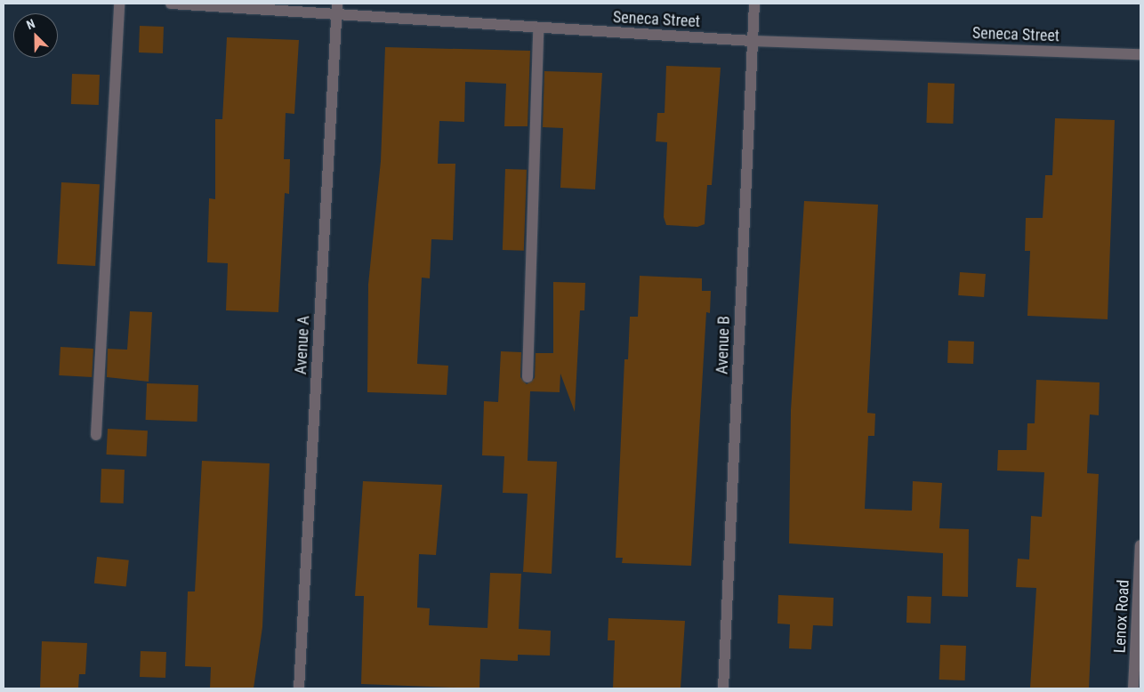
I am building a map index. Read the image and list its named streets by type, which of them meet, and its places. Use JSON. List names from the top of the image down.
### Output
{
  "streets": {
    "street": [
      "Seneca Street",
      "Avenue A",
      "Avenue B",
      "Lenox Road"
    ]
  },
  "crossings": [
    ["Seneca Street", "Avenue A"],
    ["Seneca Street", "Avenue B"]
  ],
  "north": "top left"
}
